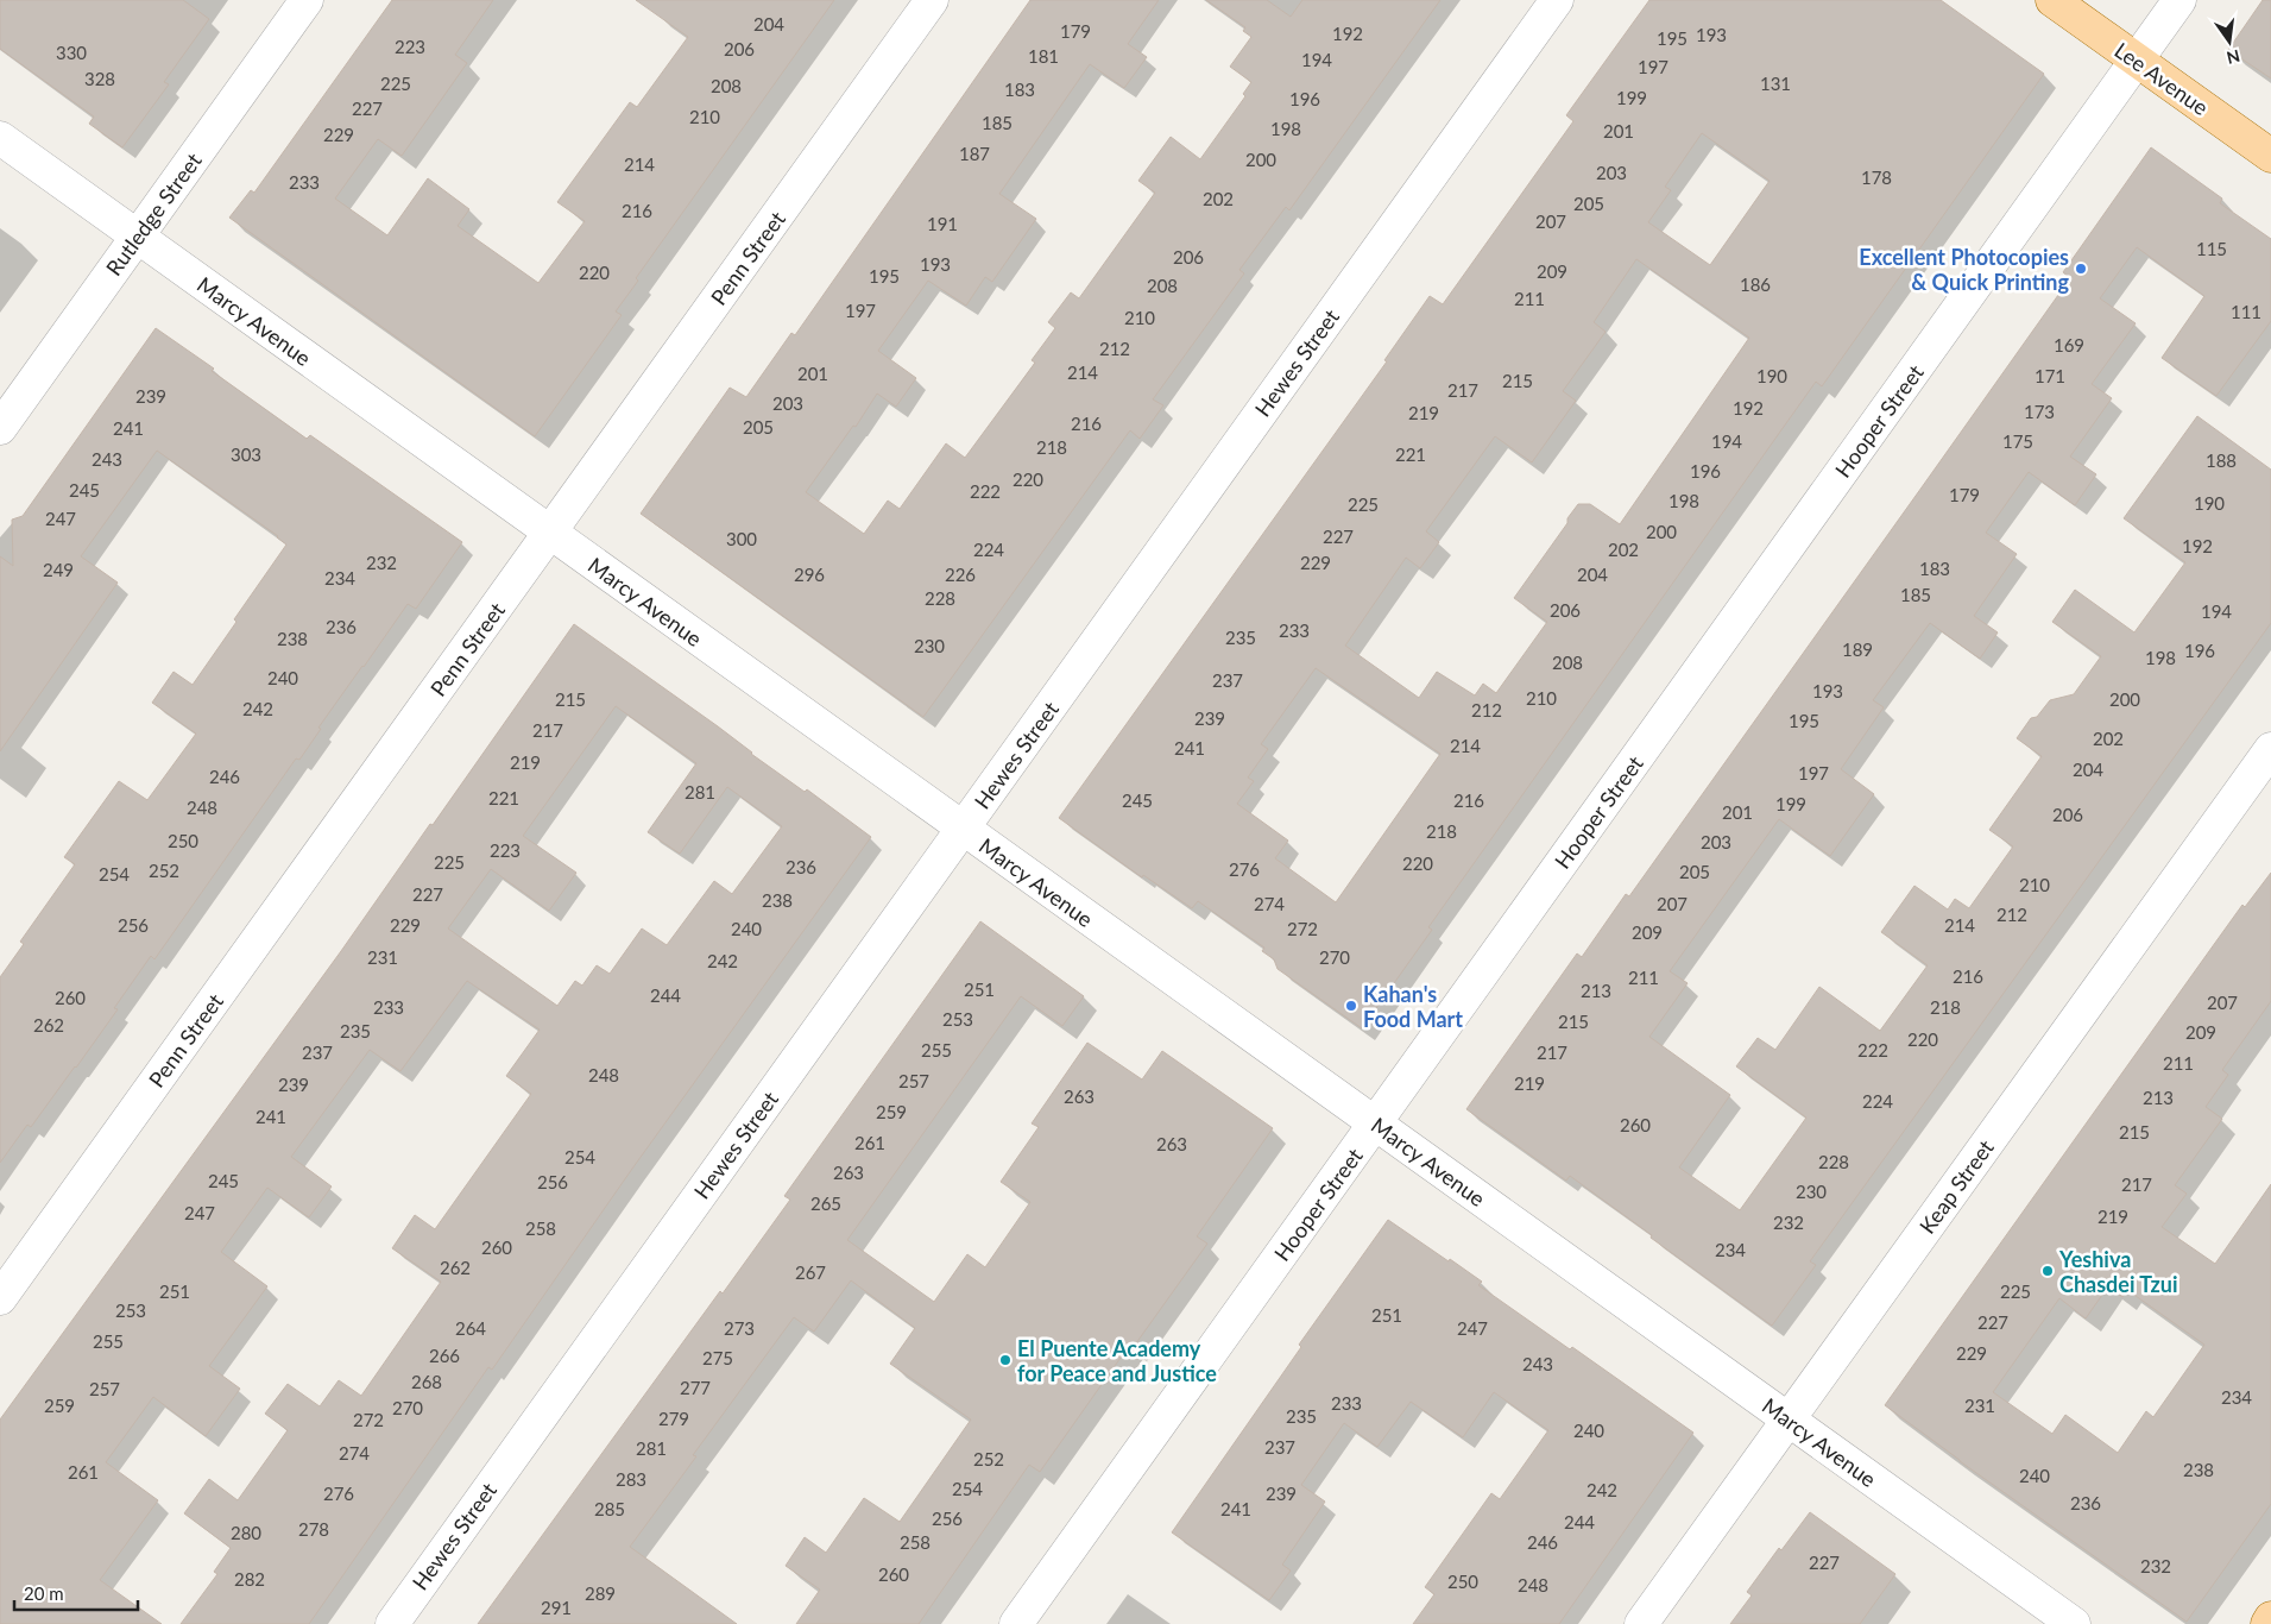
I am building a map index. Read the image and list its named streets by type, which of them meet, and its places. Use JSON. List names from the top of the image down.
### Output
{
  "streets": {
    "main road": ["Lee Avenue"],
    "street": [
      "Rutledge Street",
      "Penn Street",
      "Marcy Avenue",
      "Hewes Street",
      "Hooper Street",
      "Keap Street"
    ]
  },
  "crossings": [
    ["Lee Avenue", "Hooper Street"],
    ["Rutledge Street", "Marcy Avenue"],
    ["Penn Street", "Marcy Avenue"],
    ["Marcy Avenue", "Hewes Street"],
    ["Marcy Avenue", "Hooper Street"],
    ["Marcy Avenue", "Keap Street"]
  ],
  "places": [
    "Excellent Photocopies & Quick Printing",
    "Kahan's Food Mart",
    "Yeshiva Chasdei Tzui",
    "El Puente Academy for Peace and Justice"
  ],
  "house_numbers": [
    "204",
    "179",
    "192",
    "193",
    "195",
    "223",
    "206",
    "330",
    "181",
    "194",
    "197",
    "328",
    "225",
    "131",
    "208",
    "183",
    "199",
    "196",
    "227",
    "210",
    "185",
    "198",
    "201",
    "229",
    "187",
    "200",
    "214",
    "203",
    "178",
    "233",
    "202",
    "205",
    "216",
    "207",
    "191",
    "115",
    "206",
    "193",
    "209",
    "220",
    "195",
    "186",
    "208",
    "211",
    "197",
    "111",
    "210",
    "169",
    "212",
    "214",
    "201",
    "190",
    "171",
    "215",
    "217",
    "239",
    "203",
    "192",
    "173",
    "219",
    "216",
    "205",
    "241",
    "194",
    "175",
    "218",
    "303",
    "221",
    "243",
    "188",
    "196",
    "220",
    "245",
    "222",
    "179",
    "198",
    "190",
    "225",
    "247",
    "200",
    "227",
    "300",
    "192",
    "224",
    "202",
    "232",
    "229",
    "183",
    "249",
    "296",
    "226",
    "204",
    "234",
    "185",
    "228",
    "206",
    "194",
    "236",
    "233",
    "235",
    "238",
    "230",
    "189",
    "196",
    "198",
    "208",
    "240",
    "237",
    "193",
    "210",
    "215",
    "200",
    "242",
    "212",
    "239",
    "195",
    "217",
    "202",
    "214",
    "241",
    "219",
    "204",
    "197",
    "246",
    "281",
    "221",
    "245",
    "216",
    "199",
    "248",
    "201",
    "206",
    "218",
    "250",
    "203",
    "223",
    "225",
    "220",
    "236",
    "276",
    "252",
    "205",
    "254",
    "210",
    "227",
    "238",
    "274",
    "207",
    "212",
    "256",
    "229",
    "214",
    "240",
    "272",
    "209",
    "231",
    "270",
    "242",
    "216",
    "211",
    "251",
    "213",
    "244",
    "260",
    "207",
    "233",
    "218",
    "253",
    "215",
    "262",
    "235",
    "209",
    "220",
    "255",
    "222",
    "237",
    "217",
    "211",
    "248",
    "257",
    "219",
    "239",
    "263",
    "213",
    "224",
    "259",
    "241",
    "260",
    "215",
    "261",
    "263",
    "254",
    "228",
    "263",
    "245",
    "256",
    "217",
    "230",
    "265",
    "247",
    "219",
    "232",
    "258",
    "260",
    "234",
    "262",
    "267",
    "251",
    "225",
    "253",
    "251",
    "227",
    "264",
    "273",
    "247",
    "255",
    "229",
    "266",
    "275",
    "243",
    "268",
    "277",
    "257",
    "234",
    "233",
    "259",
    "231",
    "270",
    "235",
    "279",
    "272",
    "240",
    "237",
    "281",
    "274",
    "252",
    "238",
    "261",
    "240",
    "283",
    "254",
    "242",
    "276",
    "239",
    "236",
    "285",
    "241",
    "256",
    "244",
    "278",
    "280",
    "258",
    "246",
    "227",
    "232",
    "260",
    "282",
    "250",
    "248",
    "289",
    "291"
  ],
  "scale_bar": "20 m",
  "north": "bottom"
}
